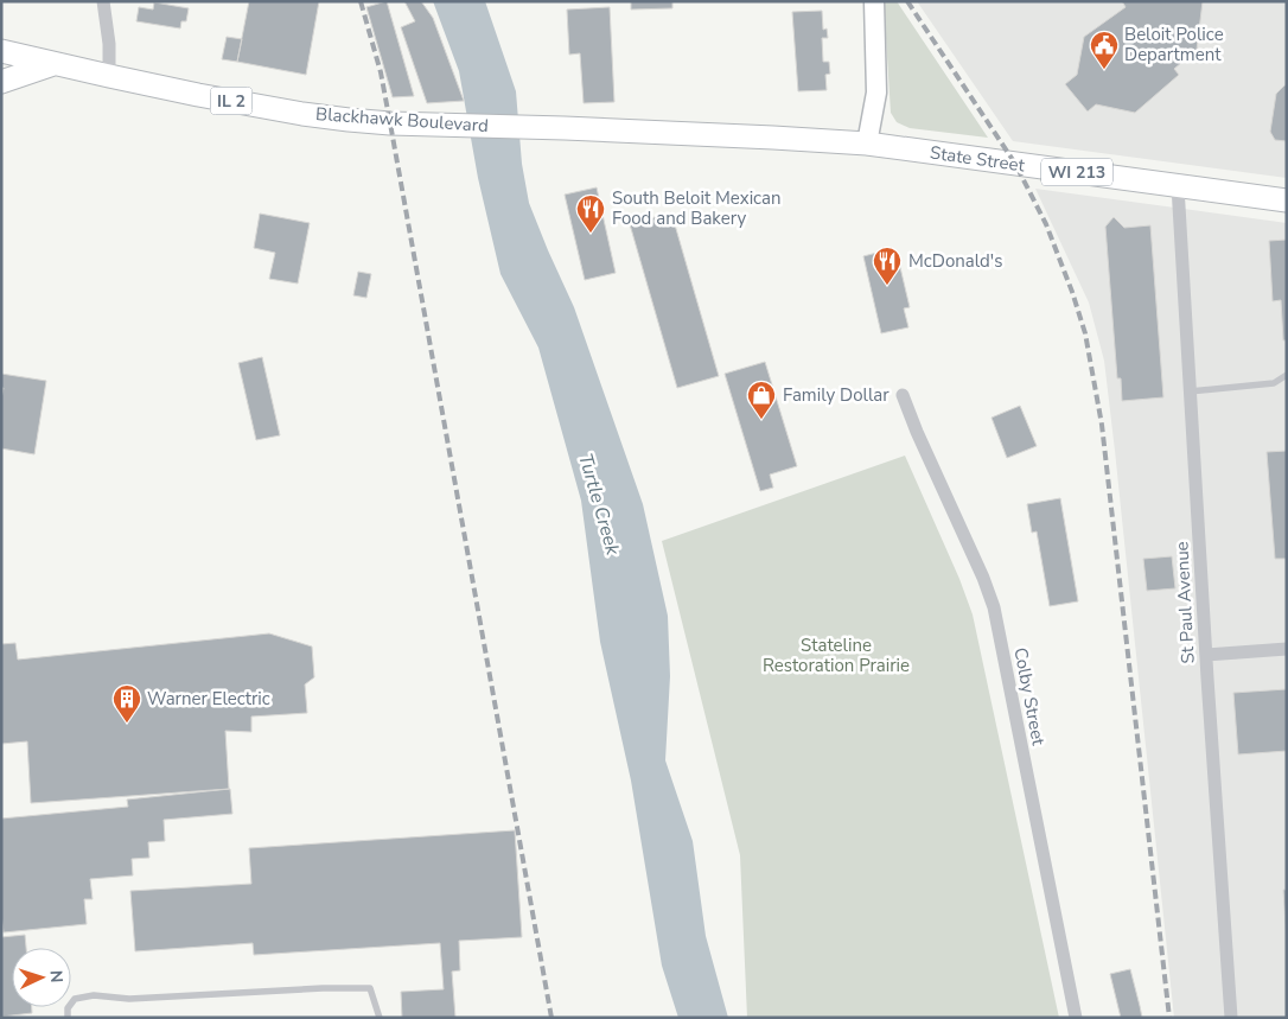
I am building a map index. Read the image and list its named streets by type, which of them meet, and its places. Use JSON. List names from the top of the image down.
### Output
{
  "streets": {
    "main road": [
      "IL 2",
      "Blackhawk Boulevard",
      "State Street",
      "WI 213"
    ],
    "street": ["St Paul Avenue", "Colby Street"]
  },
  "crossings": [
    ["Blackhawk Boulevard", "State Street"],
    ["State Street", "St Paul Avenue"]
  ],
  "water": ["Turtle Creek"],
  "parks": ["Stateline Restoration Prairie"],
  "places": {
    "public building": ["Beloit Police Department"],
    "restaurant": ["South Beloit Mexican Food and Bakery", "McDonald's"],
    "shop": ["Family Dollar"],
    "building": ["Warner Electric"]
  },
  "north": "right"
}
